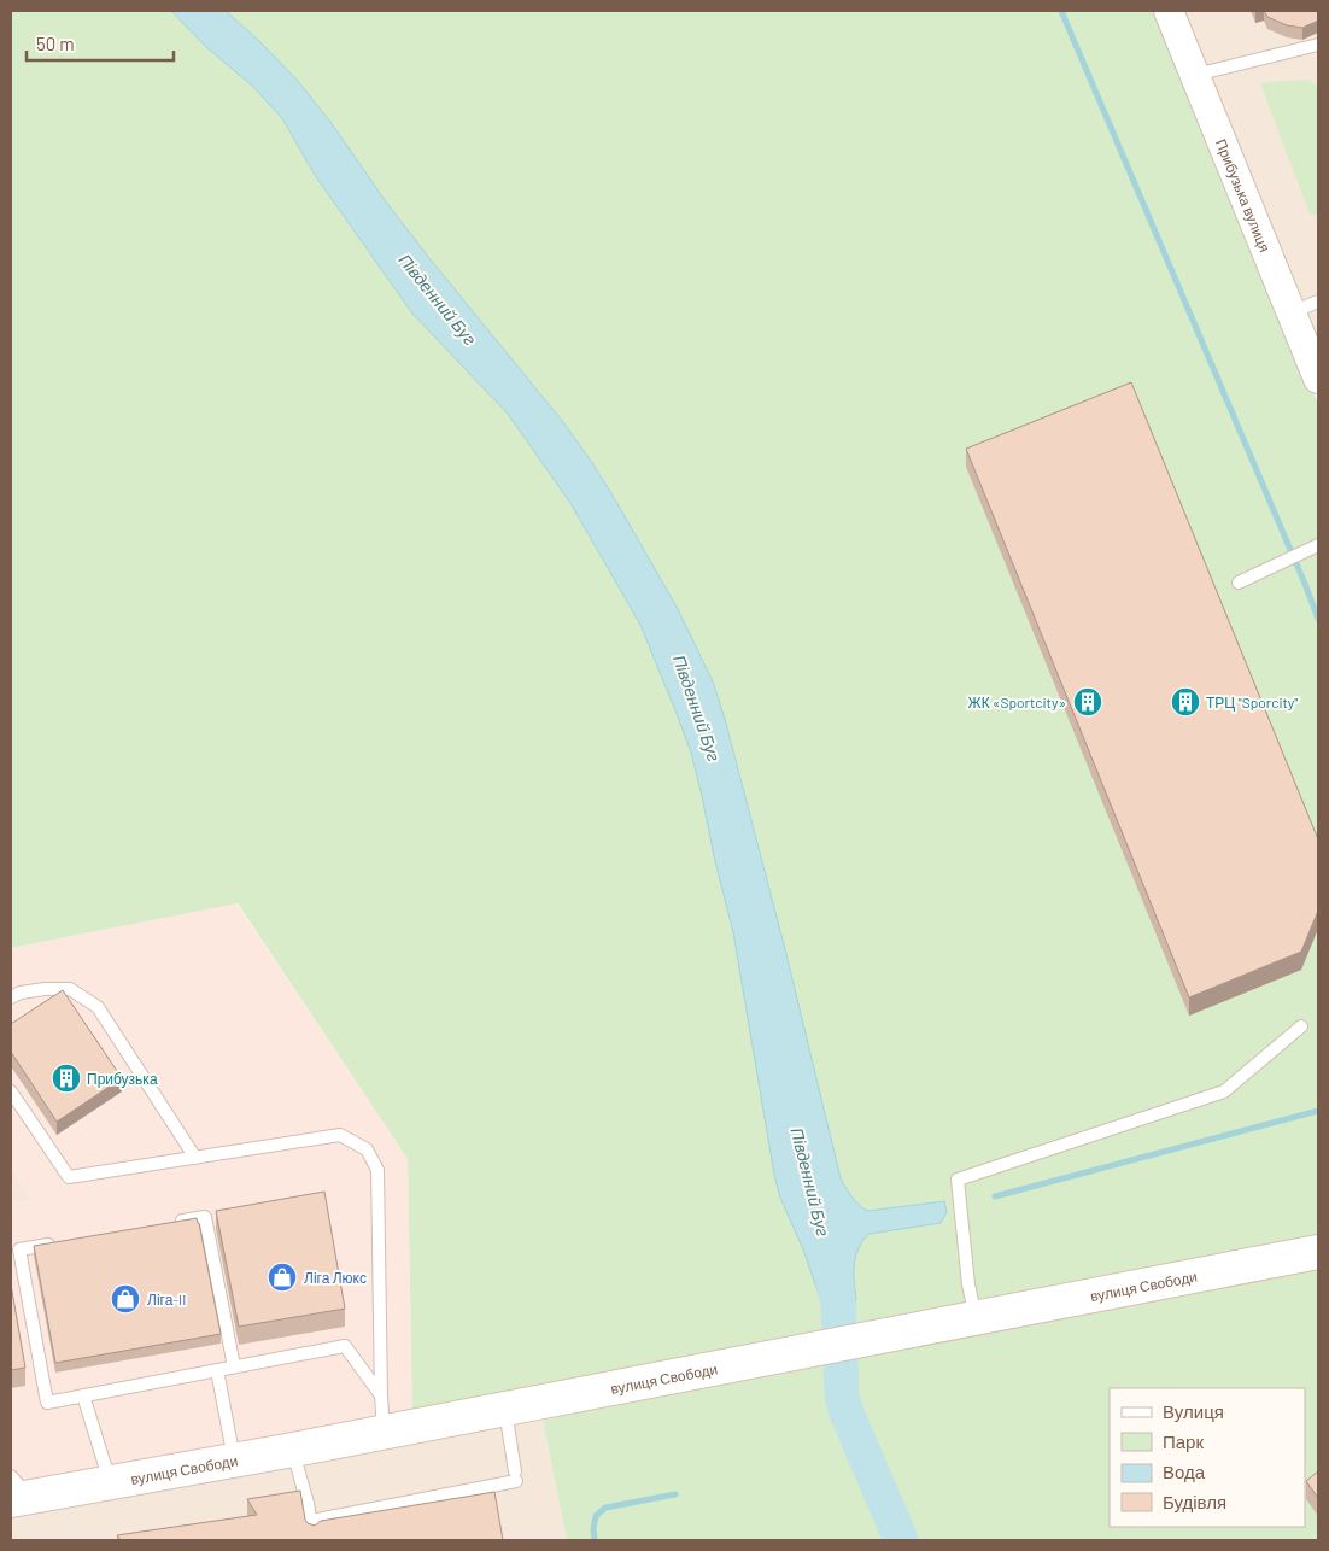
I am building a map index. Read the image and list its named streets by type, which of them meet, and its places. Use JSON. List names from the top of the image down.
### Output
{
  "streets": {
    "main road": ["вулиця Свободи"],
    "street": ["Прибузька вулиця"]
  },
  "water": ["Південний Буг"],
  "places": {
    "building": ["ЖК «Sportcity»", "ТРЦ \"Sporcity\"", "Прибузька"],
    "shop": ["Ліга Люкс", "Ліга-II"]
  },
  "legend": [
    "Вулиця",
    "Парк",
    "Вода",
    "Будівля"
  ],
  "scale_bar": "50 m"
}
